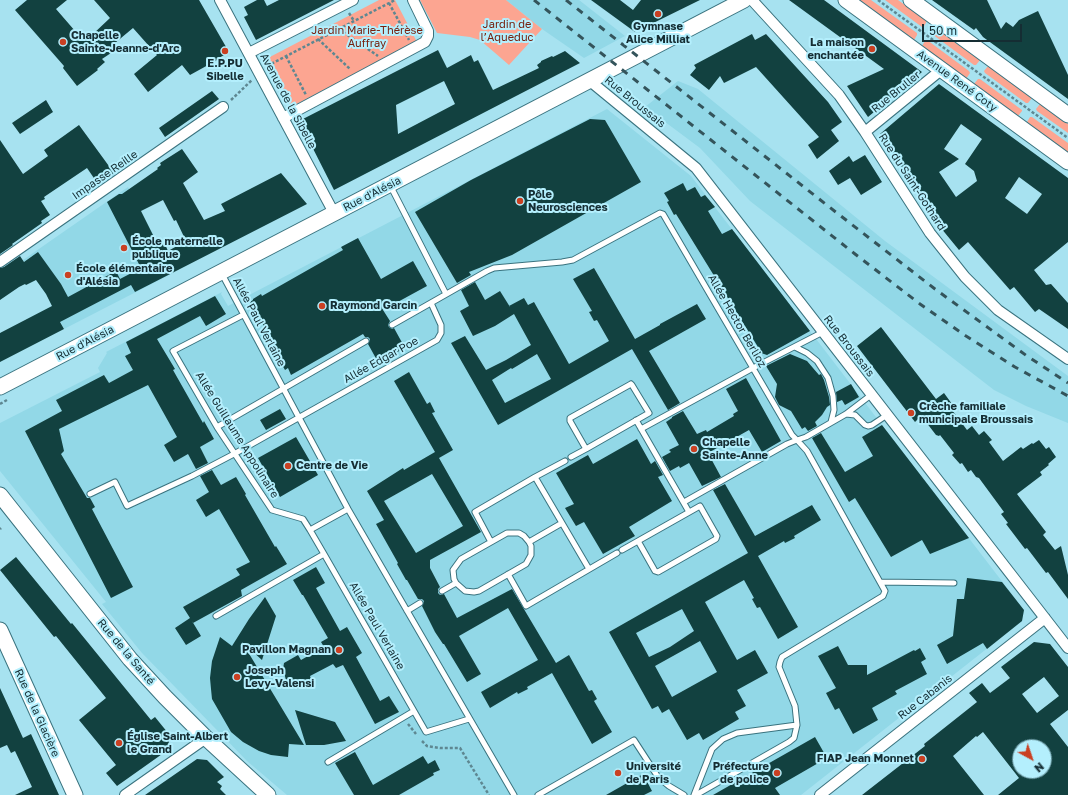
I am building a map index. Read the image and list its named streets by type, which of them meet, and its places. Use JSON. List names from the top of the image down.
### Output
{
  "streets": {
    "street": [
      "Avenue René Coty",
      "Rue Bruller",
      "Avenue de la Sibelle",
      "Rue Broussais",
      "Impasse Reille",
      "Rue du Saint-Gothard",
      "Rue d'Alésia",
      "Rue de la Santé",
      "Rue Cabanis",
      "Rue de la Glacière"
    ],
    "lane": [
      "Allée Hector Berlioz",
      "Allée Paul Verlaine",
      "Allée Edgar Poe",
      "Allée Guillaume Appolinaire"
    ]
  },
  "crossings": [
    ["Avenue René Coty", "Rue Bruller"],
    ["Rue Bruller", "Rue du Saint-Gothard"],
    ["Avenue de la Sibelle", "Rue d'Alésia"],
    ["Rue Broussais", "Rue d'Alésia"],
    ["Rue Broussais", "Rue Cabanis"],
    ["Rue d'Alésia", "Allée Paul Verlaine"],
    ["Allée Paul Verlaine", "Allée Edgar Poe"],
    ["Allée Paul Verlaine", "Allée Guillaume Appolinaire"],
    ["Allée Edgar Poe", "Allée Guillaume Appolinaire"]
  ],
  "parks": ["Jardin de l’Aqueduc", "Jardin Marie-Thérèse Auffray"],
  "places": [
    "Gymnase Alice Milliat",
    "Chapelle Sainte-Jeanne-d'Arc",
    "La maison enchantée",
    "E.P.PU Sibelle",
    "Pôle Neurosciences",
    "École maternelle publique",
    "École élémentaire d'Alésia",
    "Raymond Garcin",
    "Crèche familiale municipale Broussais",
    "Chapelle Sainte-Anne",
    "Centre de Vie",
    "Pavillon Magnan",
    "Joseph Levy-Valensi",
    "Église Saint-Albert le Grand",
    "FIAP Jean Monnet",
    "Université de Paris",
    "Préfecture de police"
  ],
  "scale_bar": "50 m",
  "north": "bottom right"
}
